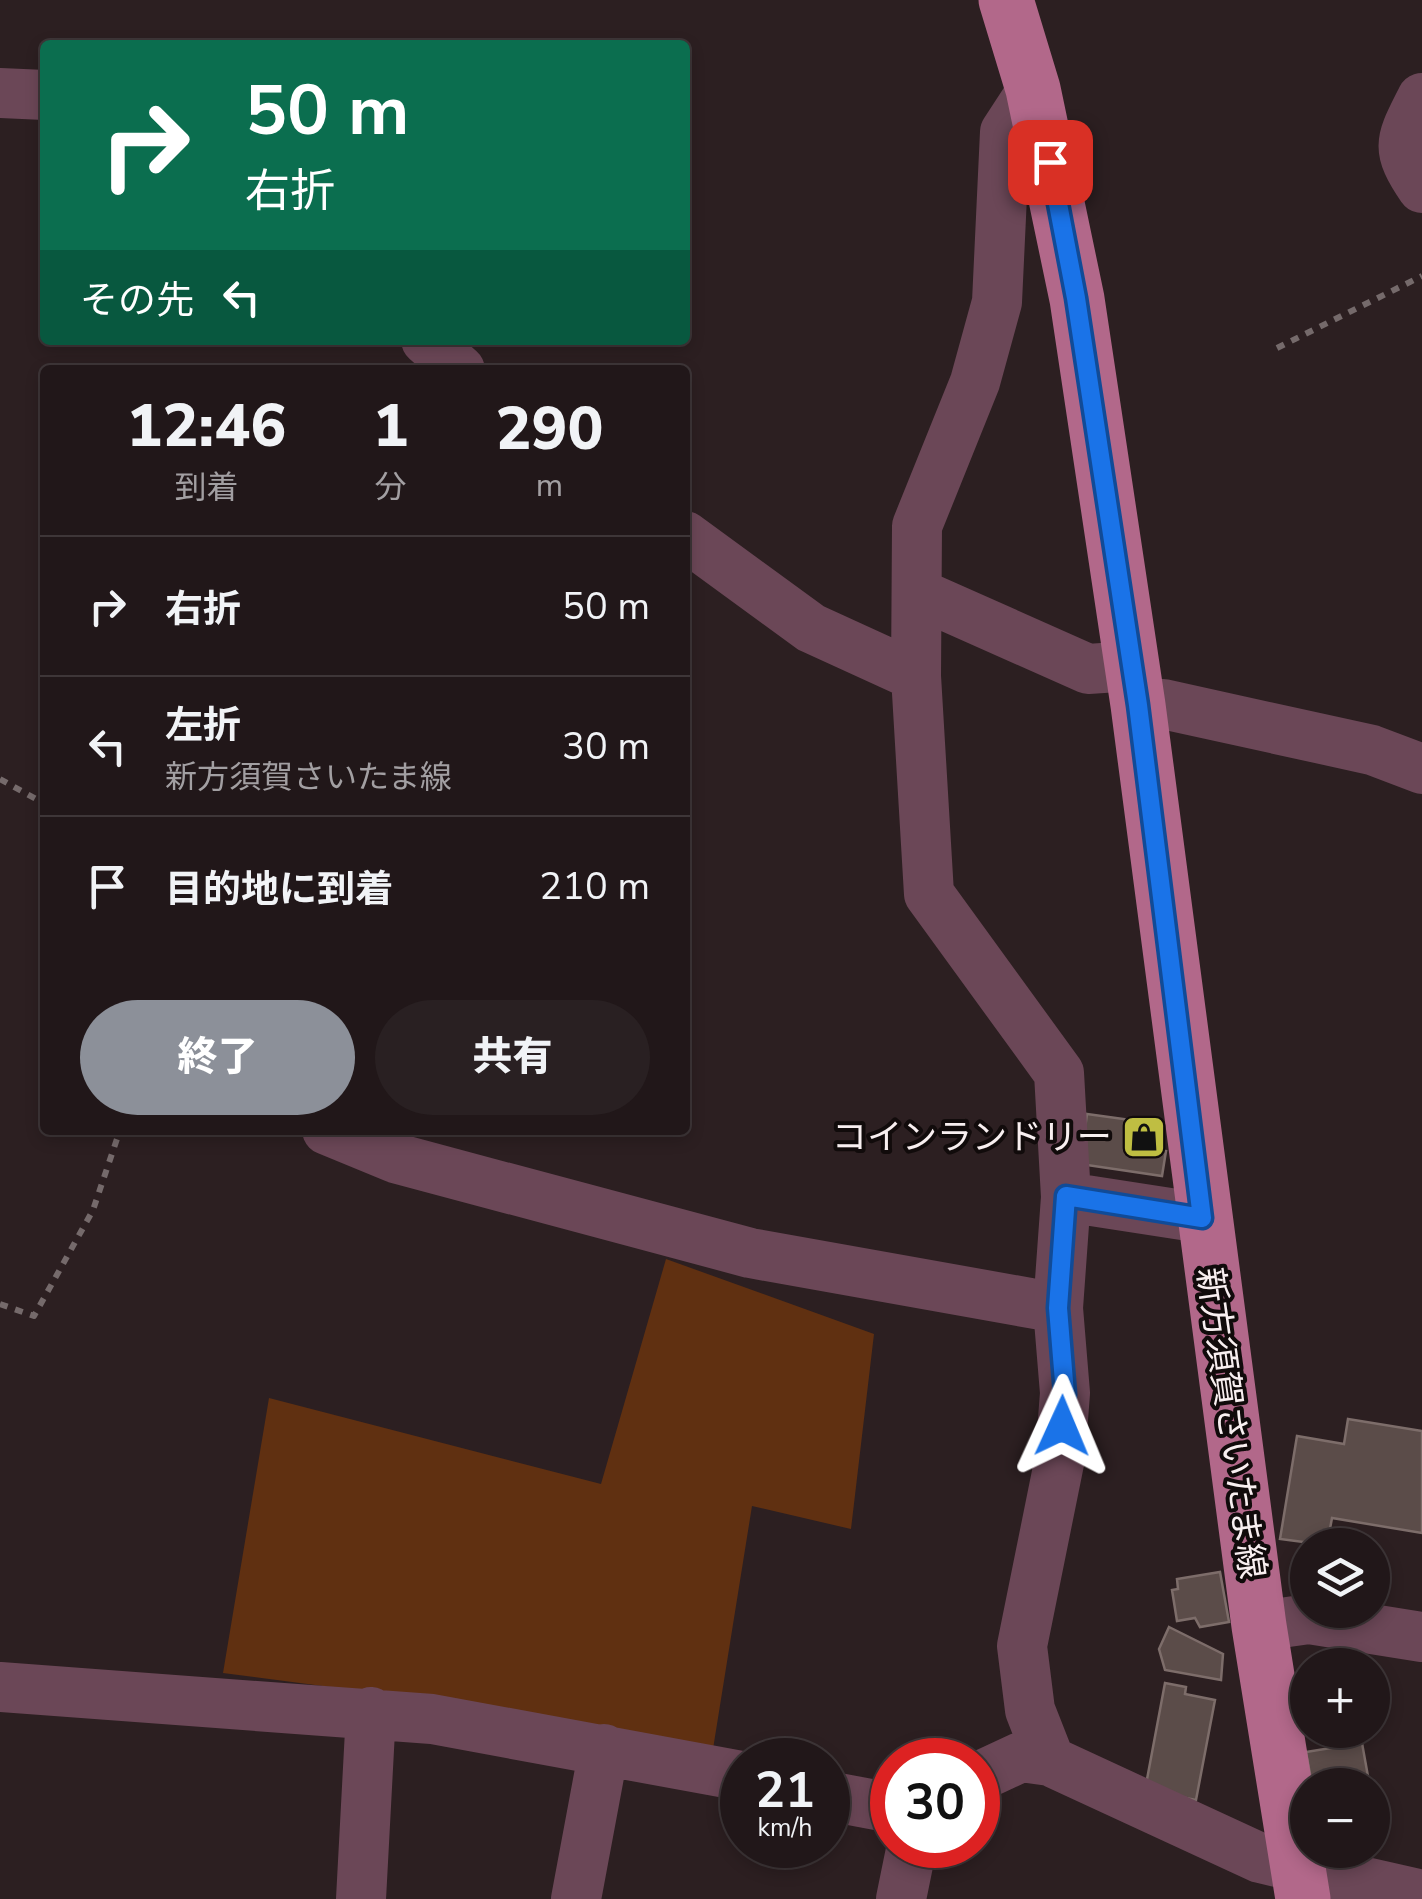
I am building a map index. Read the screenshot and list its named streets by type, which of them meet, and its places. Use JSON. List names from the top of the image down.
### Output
{
  "streets": {
    "main road": ["新方須賀さいたま線"]
  },
  "places": {
    "shop": ["コインランドリー"]
  },
  "page": {
    "turn": ["50 m", "右折"],
    "then": "その先",
    "eta": [
      "12:46",
      "到着",
      "1",
      "分",
      "290",
      "m"
    ],
    "list": [
      {
        "name": "右折",
        "value": "50 m"
      },
      {
        "name": "左折",
        "note": "新方須賀さいたま線",
        "value": "30 m"
      },
      {
        "name": "目的地に到着",
        "value": "210 m"
      }
    ],
    "buttons": ["終了", "共有"],
    "map_buttons": ["+", "−"],
    "speed": "21 km/h",
    "limit": "30"
  }
}
